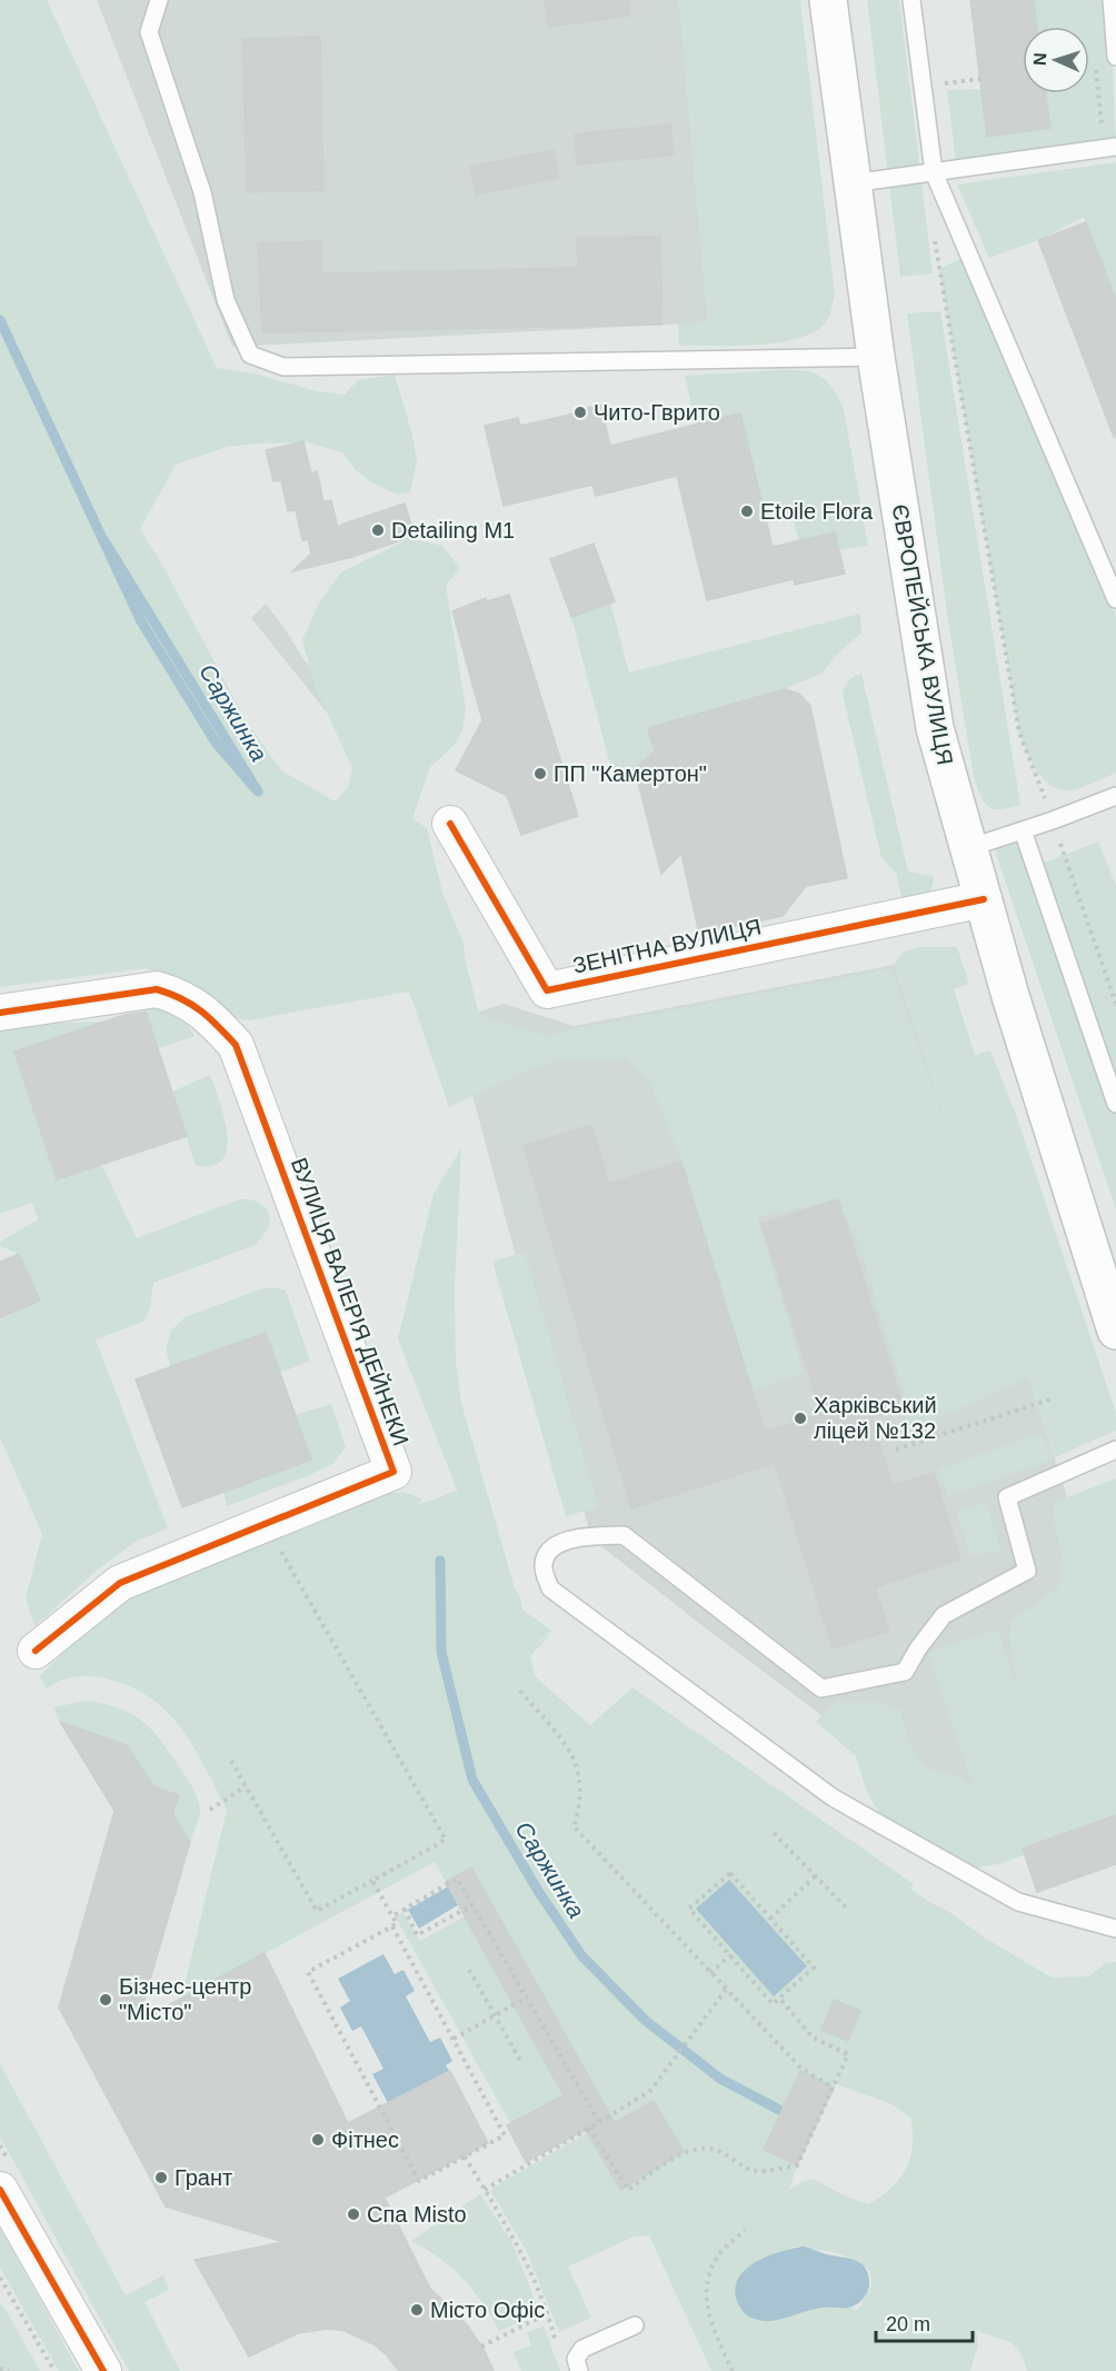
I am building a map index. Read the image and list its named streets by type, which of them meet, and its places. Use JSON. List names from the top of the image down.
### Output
{
  "streets": {
    "main road": ["ЄВРОПЕЙСЬКА ВУЛИЦЯ"],
    "street": ["ЗЕНІТНА ВУЛИЦЯ", "ВУЛИЦЯ ВАЛЕРІЯ ДЕЙНЕКИ"]
  },
  "crossings": [
    ["ЄВРОПЕЙСЬКА ВУЛИЦЯ", "ЗЕНІТНА ВУЛИЦЯ"]
  ],
  "water": ["Саржинка"],
  "places": [
    "Чито-Гврито",
    "Etoile Flora",
    "Detailing M1",
    "ПП \"Камертон\"",
    "Харківський ліцей №132",
    "Бізнес-центр \"Місто\"",
    "Фітнес",
    "Грант",
    "Спа Misto",
    "Місто Офіс"
  ],
  "scale_bar": "20 m",
  "north": "left"
}
